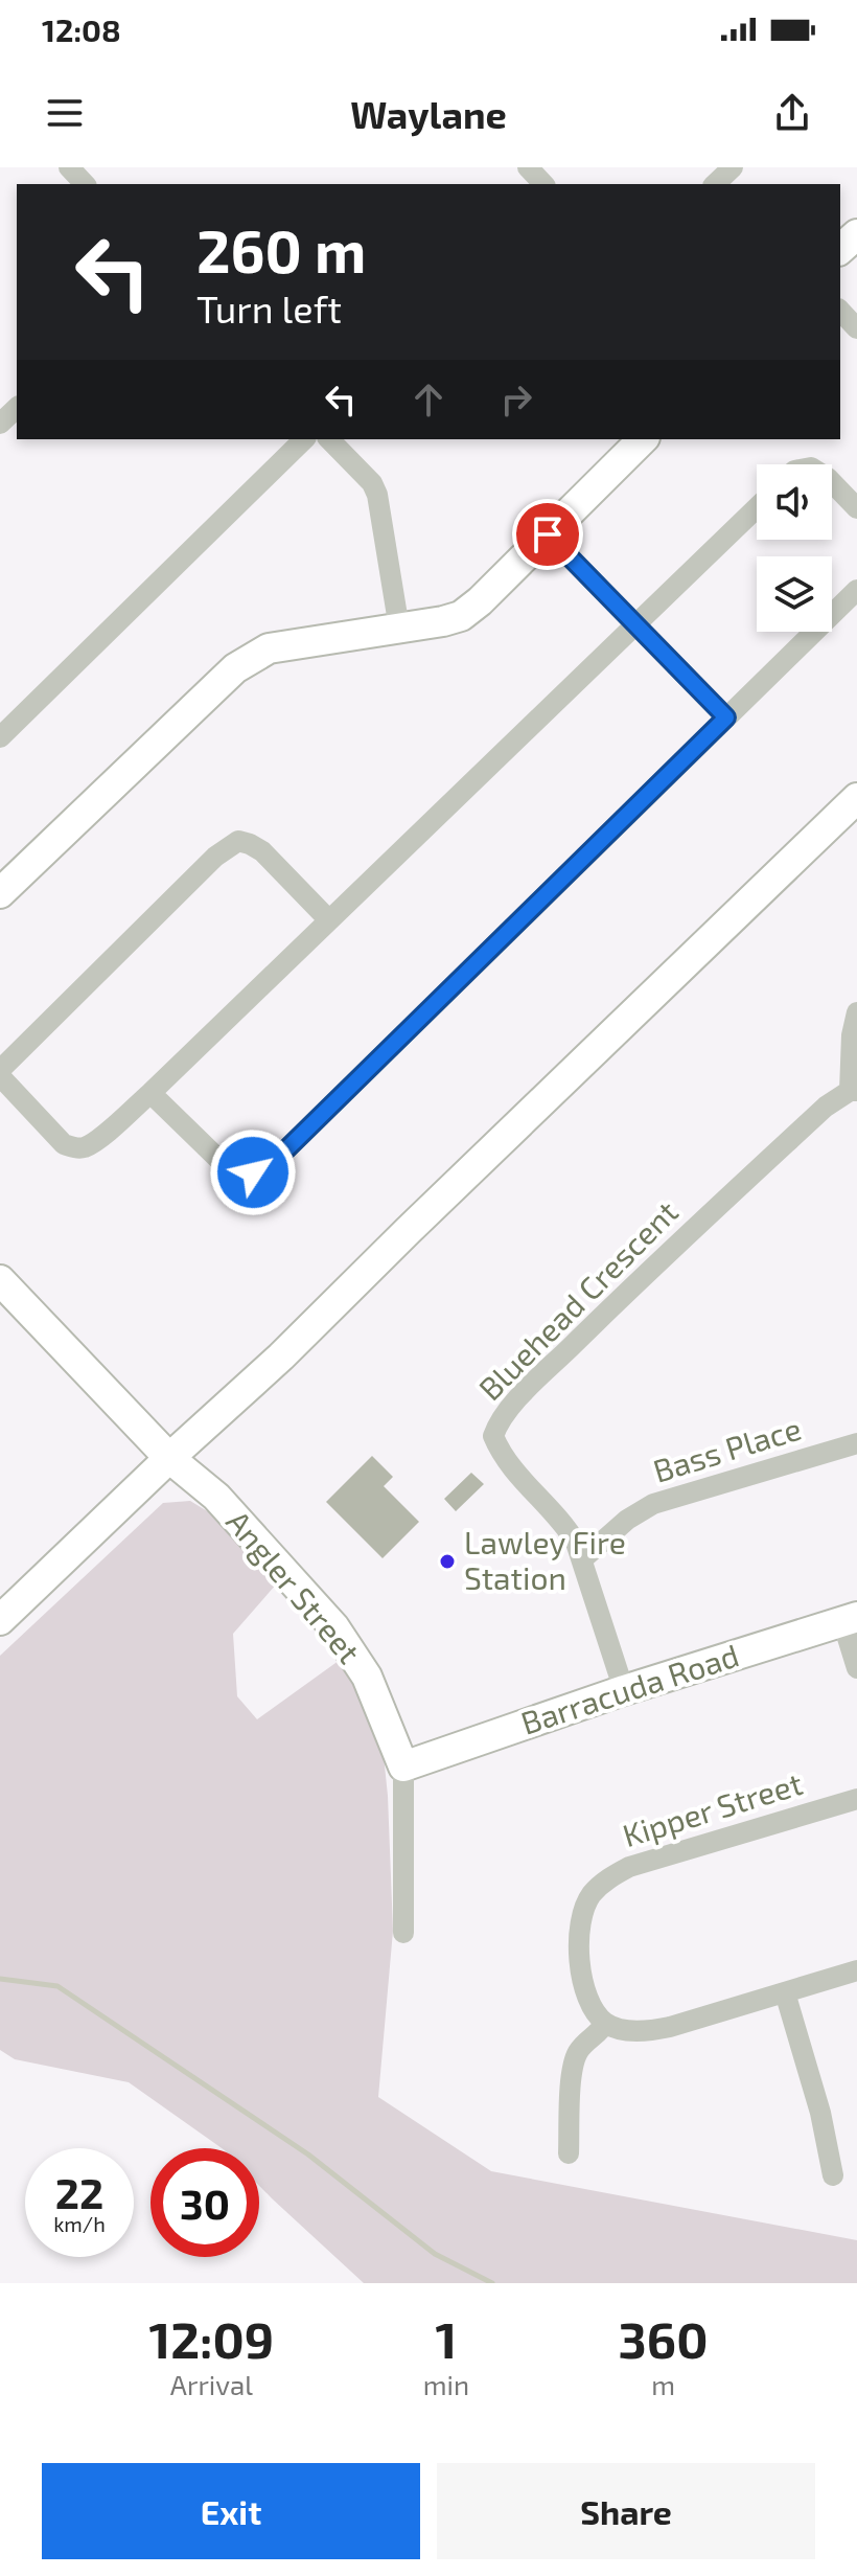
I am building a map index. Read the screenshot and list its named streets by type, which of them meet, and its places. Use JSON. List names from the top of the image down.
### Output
{
  "streets": {
    "street": [
      "Bluehead Crescent",
      "Bass Place",
      "Angler Street",
      "Barracuda Road",
      "Kipper Street"
    ]
  },
  "crossings": [
    ["Bluehead Crescent", "Bass Place"],
    ["Bluehead Crescent", "Barracuda Road"],
    ["Angler Street", "Barracuda Road"]
  ],
  "places": ["Lawley Fire Station"],
  "page": {
    "status": "12:08",
    "header": "Waylane",
    "turn": ["260 m", "Turn left"],
    "speed": "22 km/h",
    "limit": "30",
    "eta": [
      "12:09",
      "Arrival",
      "1",
      "min",
      "360",
      "m"
    ],
    "buttons": ["Exit", "Share"]
  }
}
